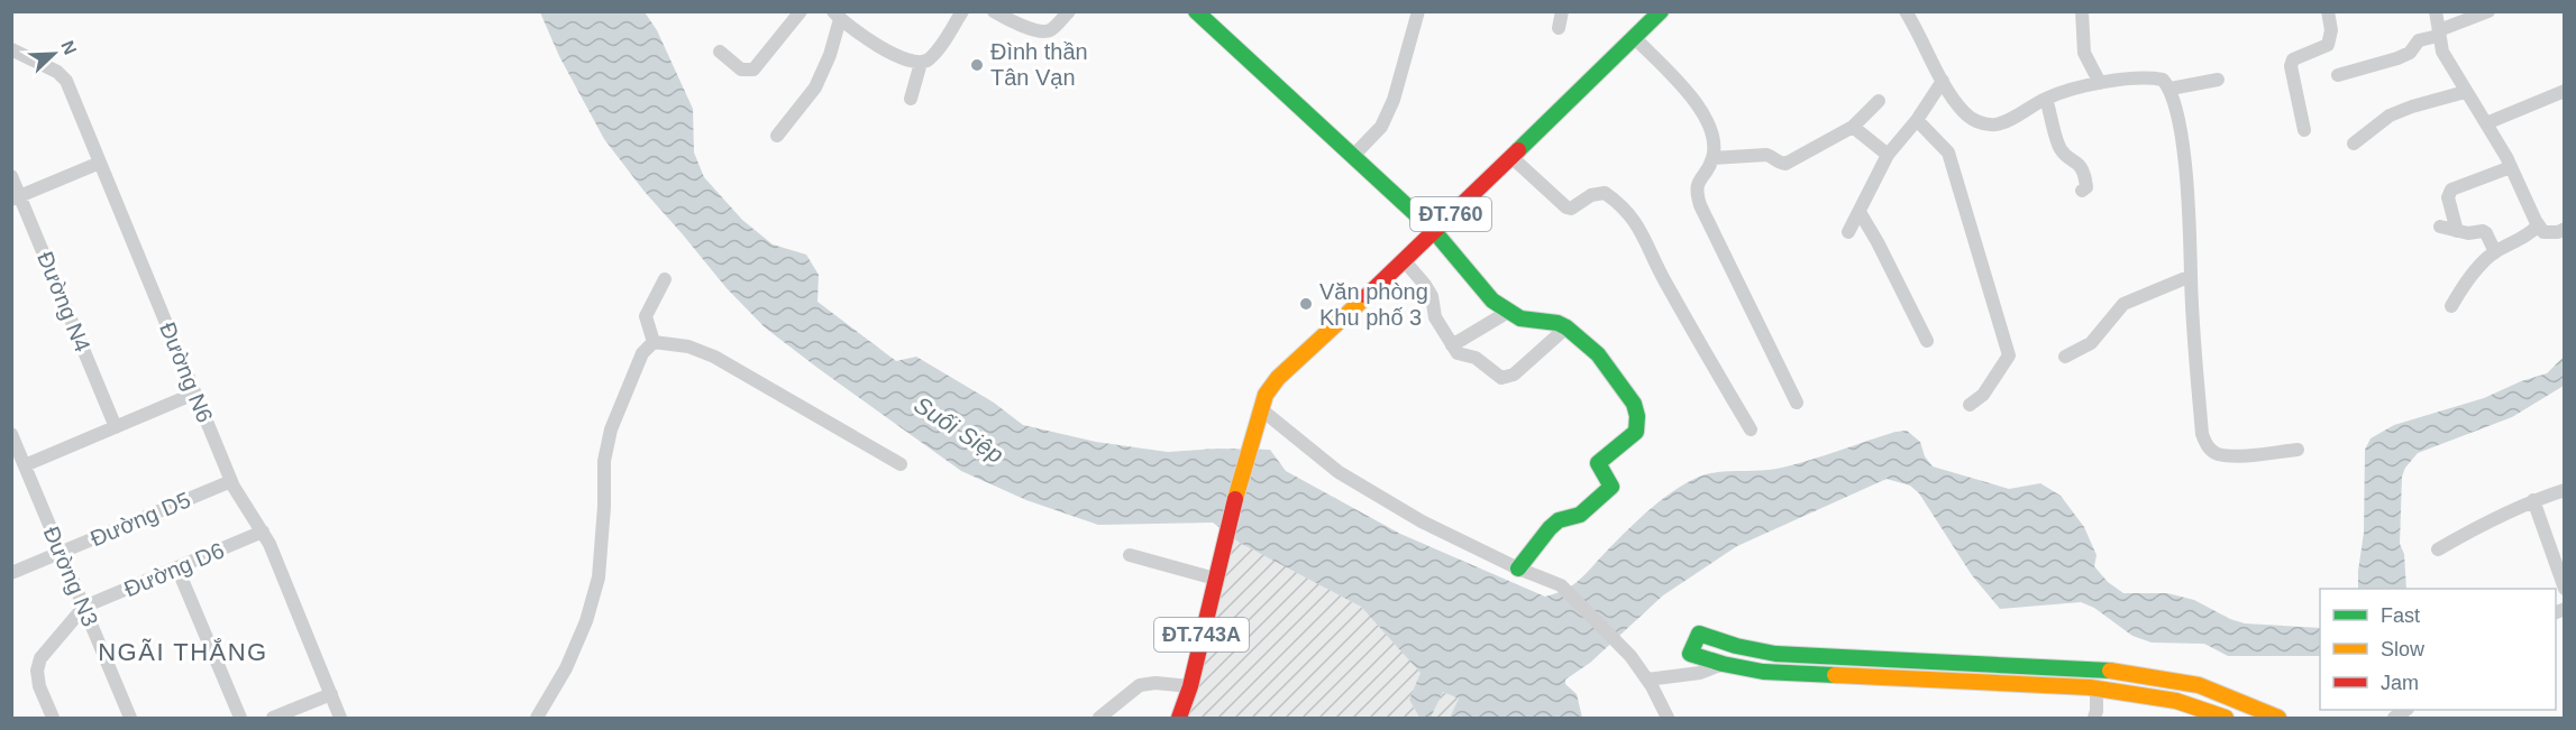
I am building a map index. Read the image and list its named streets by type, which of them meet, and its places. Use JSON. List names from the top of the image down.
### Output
{
  "streets": {
    "street": [
      "ĐT.760",
      "Đường N4",
      "Đường N6",
      "Đường D5",
      "Đường D6",
      "Đường N3",
      "ĐT.743A"
    ]
  },
  "crossings": [
    ["ĐT.760", "ĐT.743A"],
    ["Đường N6", "Đường D5"],
    ["Đường N6", "Đường D6"],
    ["Đường D5", "Đường N3"],
    ["Đường D6", "Đường N3"]
  ],
  "districts": ["NGÃI THẮNG"],
  "water": ["Suối Siệp"],
  "places": ["Đình thần Tân Vạn", "Văn phòng Khu phố 3"],
  "legend": ["Fast", "Slow", "Jam"],
  "north": "top right"
}
